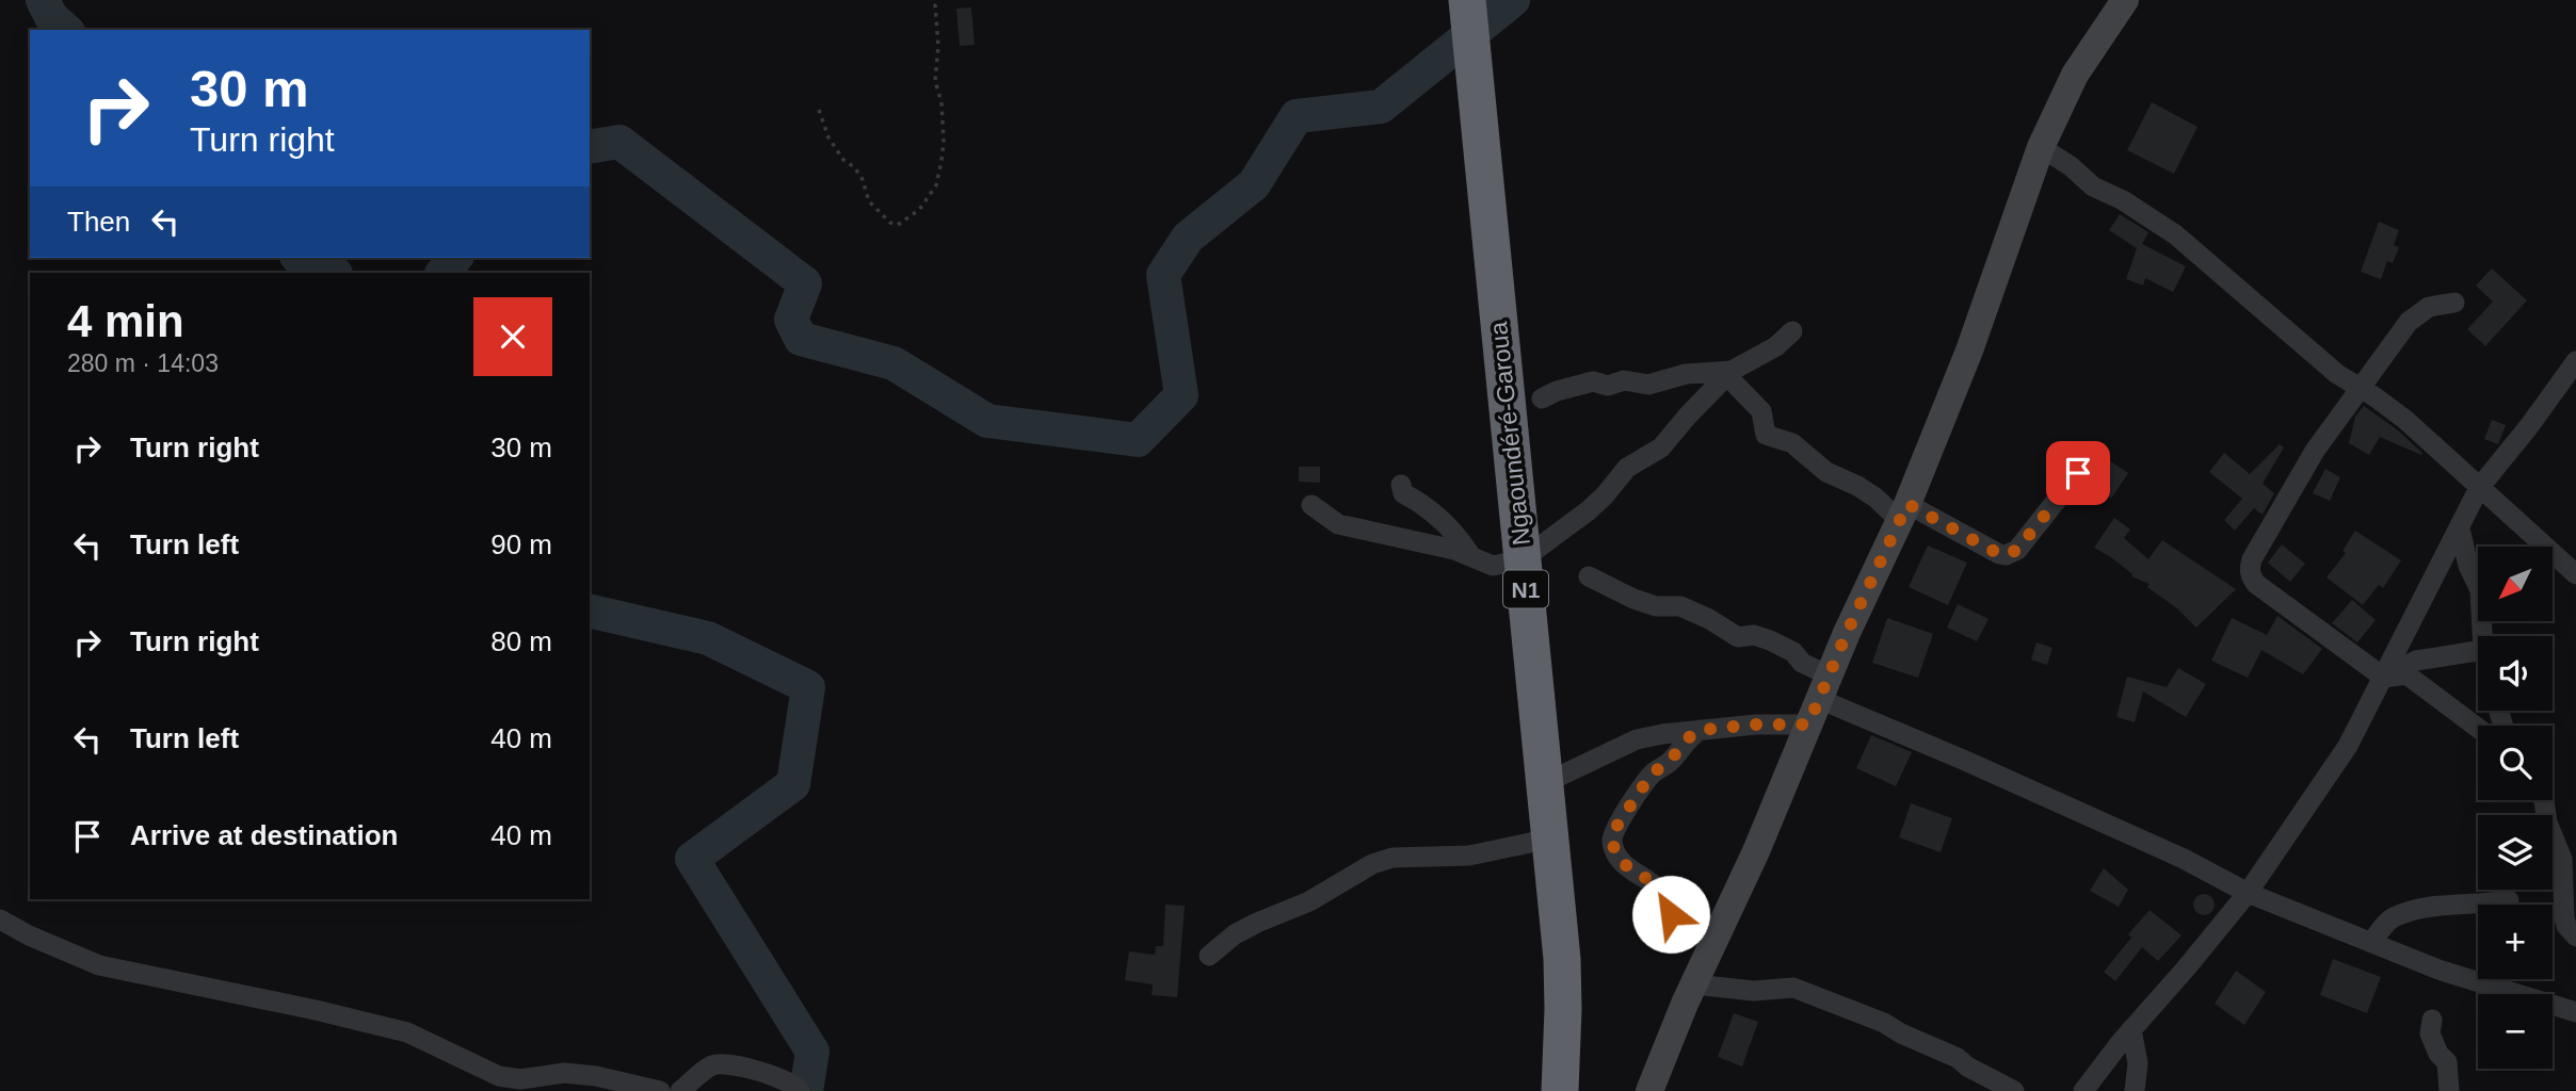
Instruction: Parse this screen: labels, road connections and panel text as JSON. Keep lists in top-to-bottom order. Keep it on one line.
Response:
{"streets":{"highway":["Ngaoundéré-Garoua","N1"]},"north":"bottom left","page":{"turn":["30 m","Turn right"],"then":"Then","heading":["4 min","280 m · 14:03"],"list":[{"name":"Turn right","value":"30 m"},{"name":"Turn left","value":"90 m"},{"name":"Turn right","value":"80 m"},{"name":"Turn left","value":"40 m"},{"name":"Arrive at destination","value":"40 m"}],"map_buttons":["+","−"]}}
